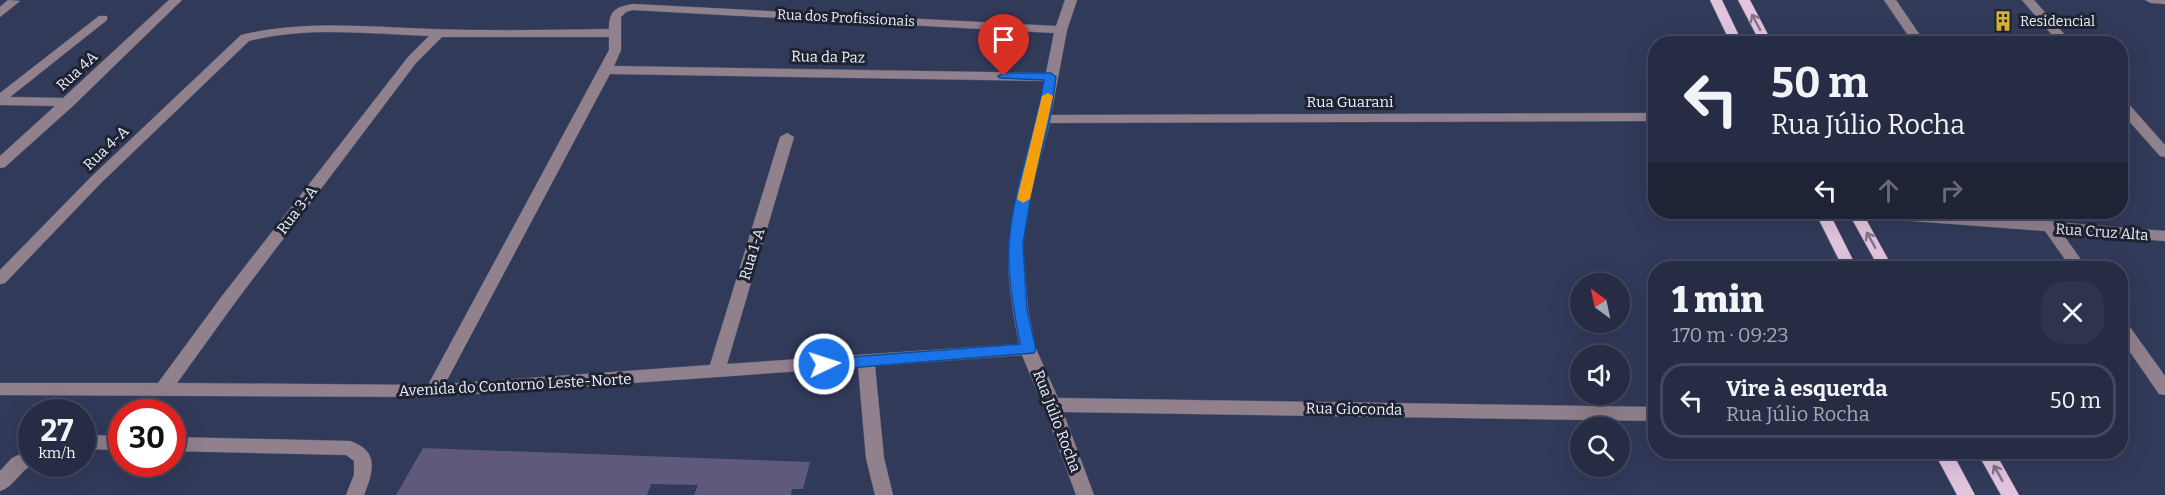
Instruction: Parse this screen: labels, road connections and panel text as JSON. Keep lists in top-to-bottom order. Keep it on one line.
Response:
{"streets":{"street":["Rua dos Profissionais","Rua da Paz","Rua 4A","Rua Guarani","Rua 4-A","Rua 3-A","Rua Cruz Alta","Rua 1-A","Avenida do Contorno Leste-Norte","Rua Gioconda","Rua Júlio Rocha"]},"crossings":[["Rua dos Profissionais","Rua da Paz"],["Rua dos Profissionais","Avenida do Contorno Leste-Norte"],["Rua dos Profissionais","Rua Júlio Rocha"],["Rua da Paz","Rua Júlio Rocha"],["Rua Guarani","Rua Júlio Rocha"],["Rua 4-A","Rua 3-A"],["Rua 3-A","Avenida do Contorno Leste-Norte"],["Rua 1-A","Avenida do Contorno Leste-Norte"],["Avenida do Contorno Leste-Norte","Rua Júlio Rocha"],["Rua Gioconda","Rua Júlio Rocha"]],"places":{"building":["Residencial"]},"north":"top left","page":{"turn":["50 m","Rua Júlio Rocha"],"heading":["1 min","170 m · 09:23"],"list":[{"name":"Vire à esquerda","note":"Rua Júlio Rocha","value":"50 m"}],"speed":"27 km/h","limit":"30"}}
